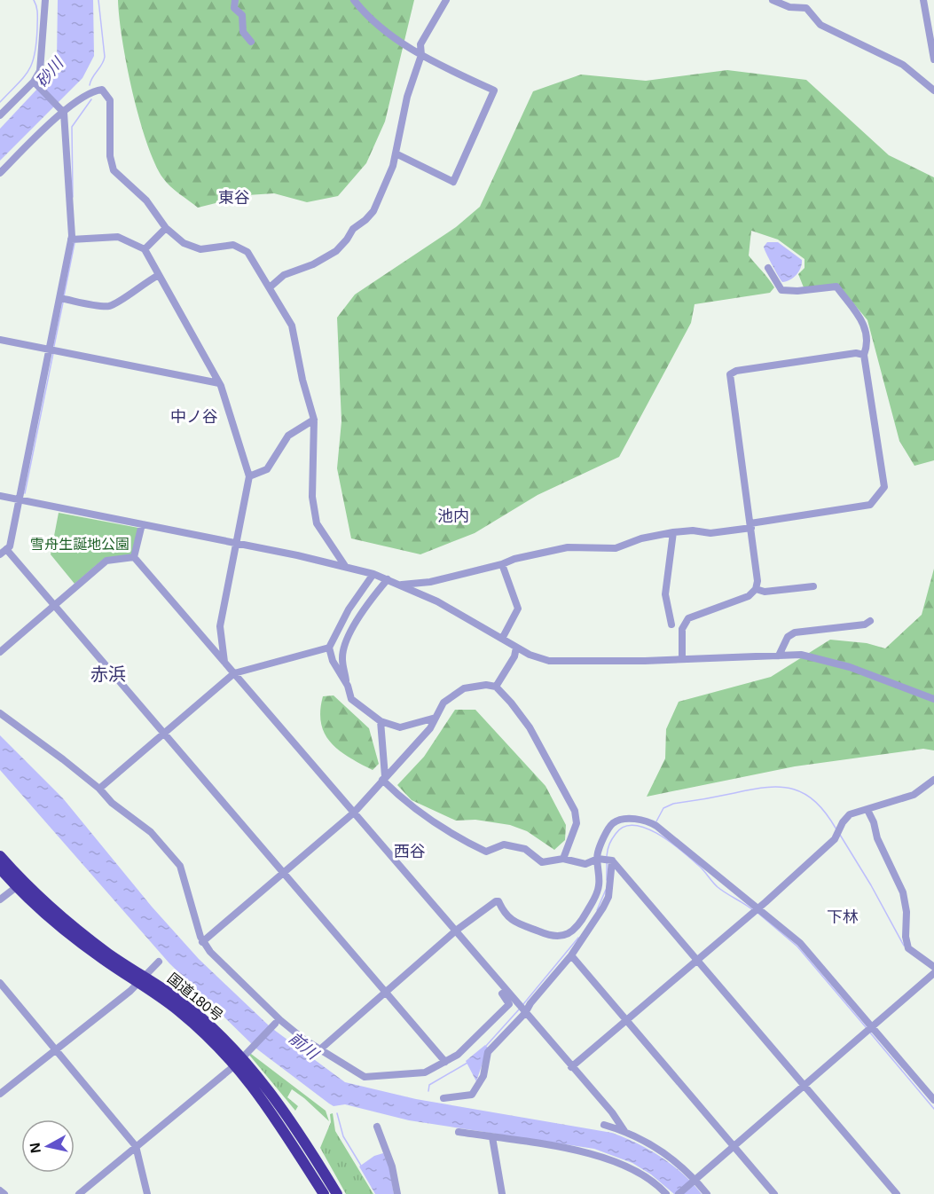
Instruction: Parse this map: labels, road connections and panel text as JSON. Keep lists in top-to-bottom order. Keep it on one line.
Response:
{"streets":{"highway":["国道180号"]},"districts":["東谷","中ノ谷","池内","赤浜","西谷","下林"],"water":["砂川","前川"],"parks":["雪舟生誕地公園"],"north":"left"}
